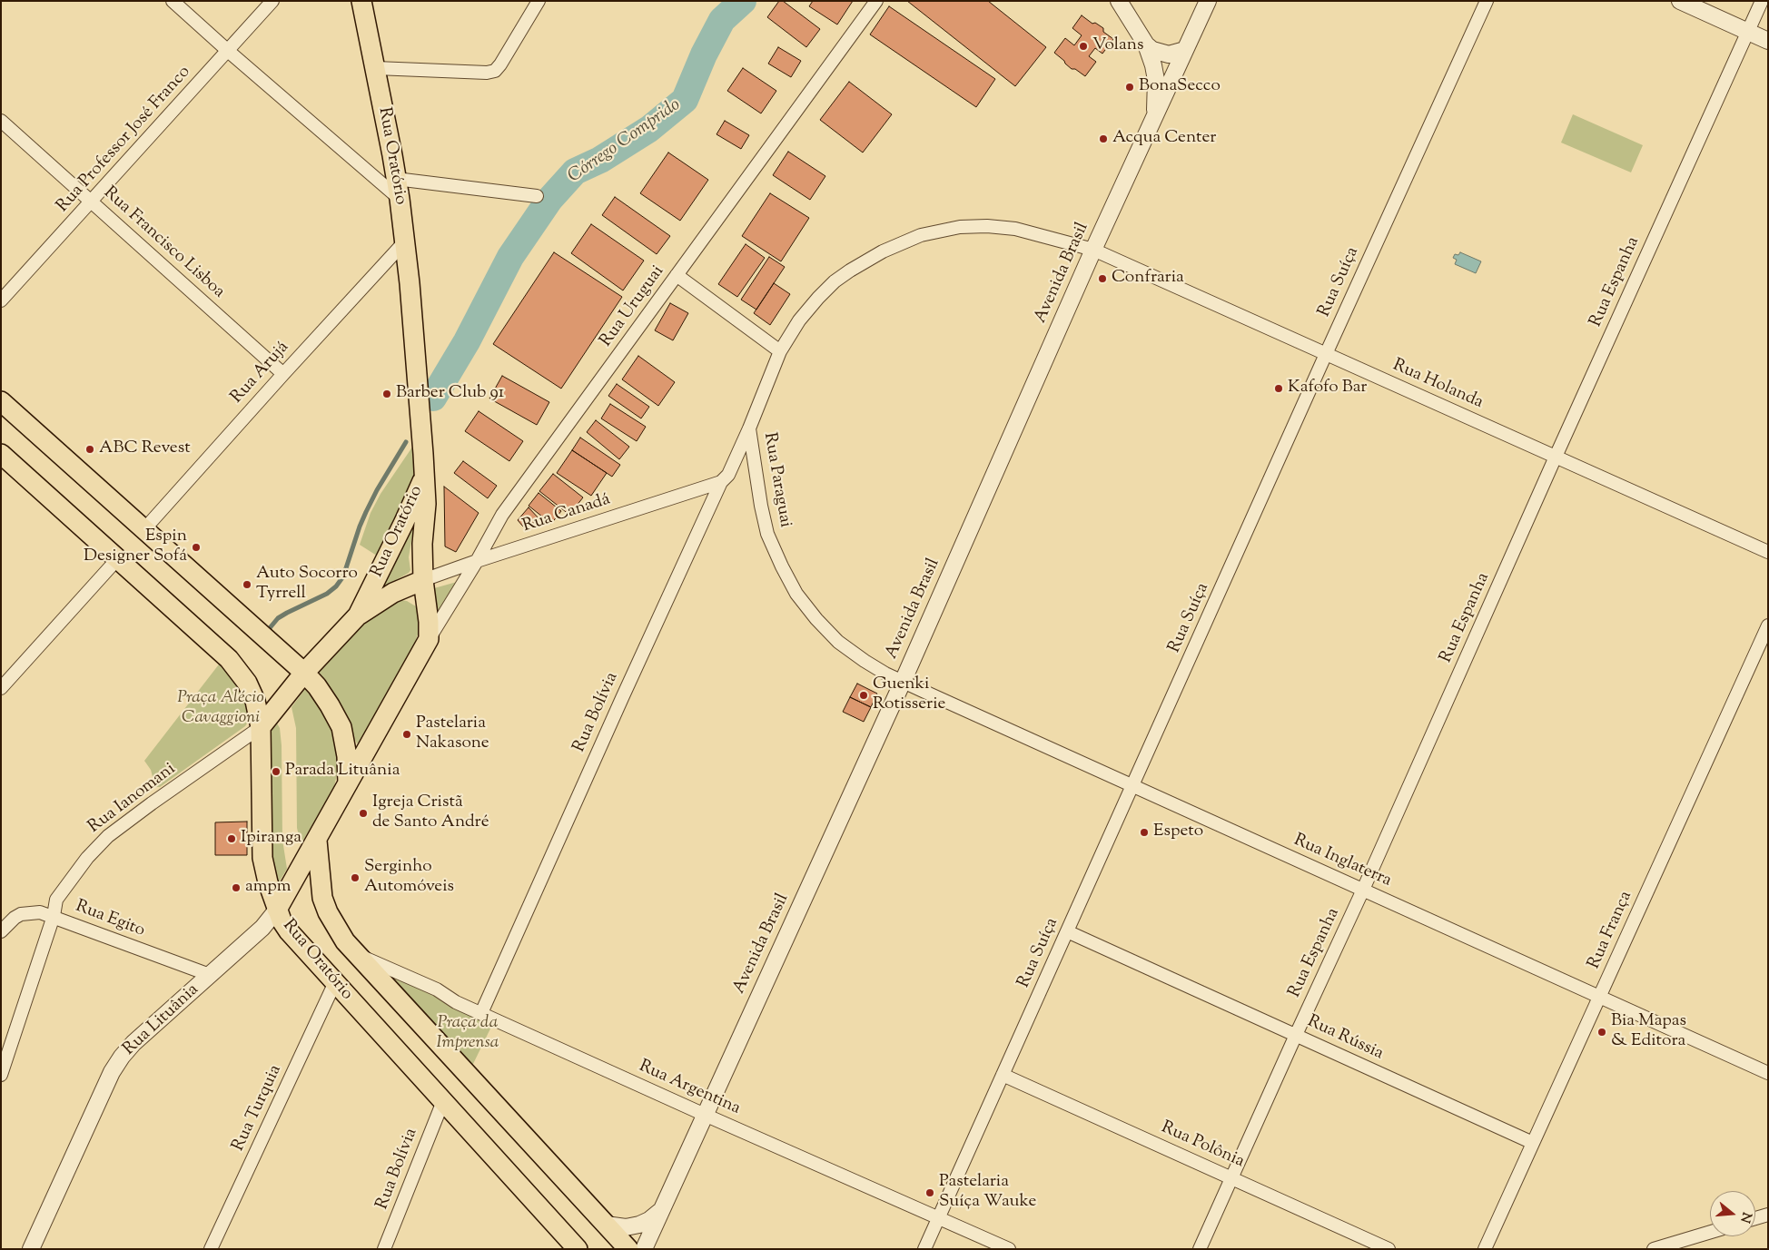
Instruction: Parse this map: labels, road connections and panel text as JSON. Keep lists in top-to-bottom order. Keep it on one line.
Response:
{"streets":{"main road":["Rua Oratório","Rua Lituânia"],"street":["Rua Professor José Franco","Rua Francisco Lisboa","Avenida Brasil","Rua Suíça","Rua Espanha","Rua Uruguai","Rua Arujá","Rua Holanda","Rua Paraguai","Rua Canadá","Rua Bolívia","Rua Ianomani","Rua Inglaterra","Rua Egito","Rua França","Rua Rússia","Rua Argentina","Rua Turquia","Rua Polônia"]},"crossings":[["Rua Professor José Franco","Rua Francisco Lisboa"],["Rua Oratório","Rua Uruguai"],["Rua Oratório","Rua Arujá"],["Rua Oratório","Rua Canadá"],["Rua Oratório","Rua Bolívia"],["Rua Oratório","Rua Ianomani"],["Rua Oratório","Rua Lituânia"],["Rua Oratório","Rua Argentina"],["Rua Oratório","Rua Turquia"],["Rua Francisco Lisboa","Rua Arujá"],["Avenida Brasil","Rua Holanda"],["Avenida Brasil","Rua Paraguai"],["Avenida Brasil","Rua Inglaterra"],["Avenida Brasil","Rua Argentina"],["Rua Suíça","Rua Holanda"],["Rua Suíça","Rua Inglaterra"],["Rua Suíça","Rua Rússia"],["Rua Suíça","Rua Argentina"],["Rua Suíça","Rua Polônia"],["Rua Espanha","Rua Holanda"],["Rua Espanha","Rua Inglaterra"],["Rua Espanha","Rua Rússia"],["Rua Espanha","Rua Polônia"],["Rua Uruguai","Rua Canadá"],["Rua Holanda","Rua Paraguai"],["Rua Paraguai","Rua Bolívia"],["Rua Paraguai","Rua Inglaterra"],["Rua Canadá","Rua Bolívia"],["Rua Bolívia","Rua Argentina"],["Rua Ianomani","Rua Egito"],["Rua Inglaterra","Rua França"],["Rua Egito","Rua Lituânia"],["Rua França","Rua Rússia"]],"water":["Córrego Comprido"],"parks":["Praça Alécio Cavaggioni","Praça da Imprensa"],"places":["Volans","BonaSecco","Acqua Center","Confraria","Kafofo Bar","Barber Club 91","ABC Revest","Espin Designer Sofá","Auto Socorro Tyrrell","Guenki Rotisserie","Pastelaria Nakasone","Parada Lituânia","Igreja Cristã de Santo André","Espeto","Ipiranga","Serginho Automóveis","ampm","Bia Mapas & Editora","Pastelaria Suíça Wauke"],"north":"right"}
